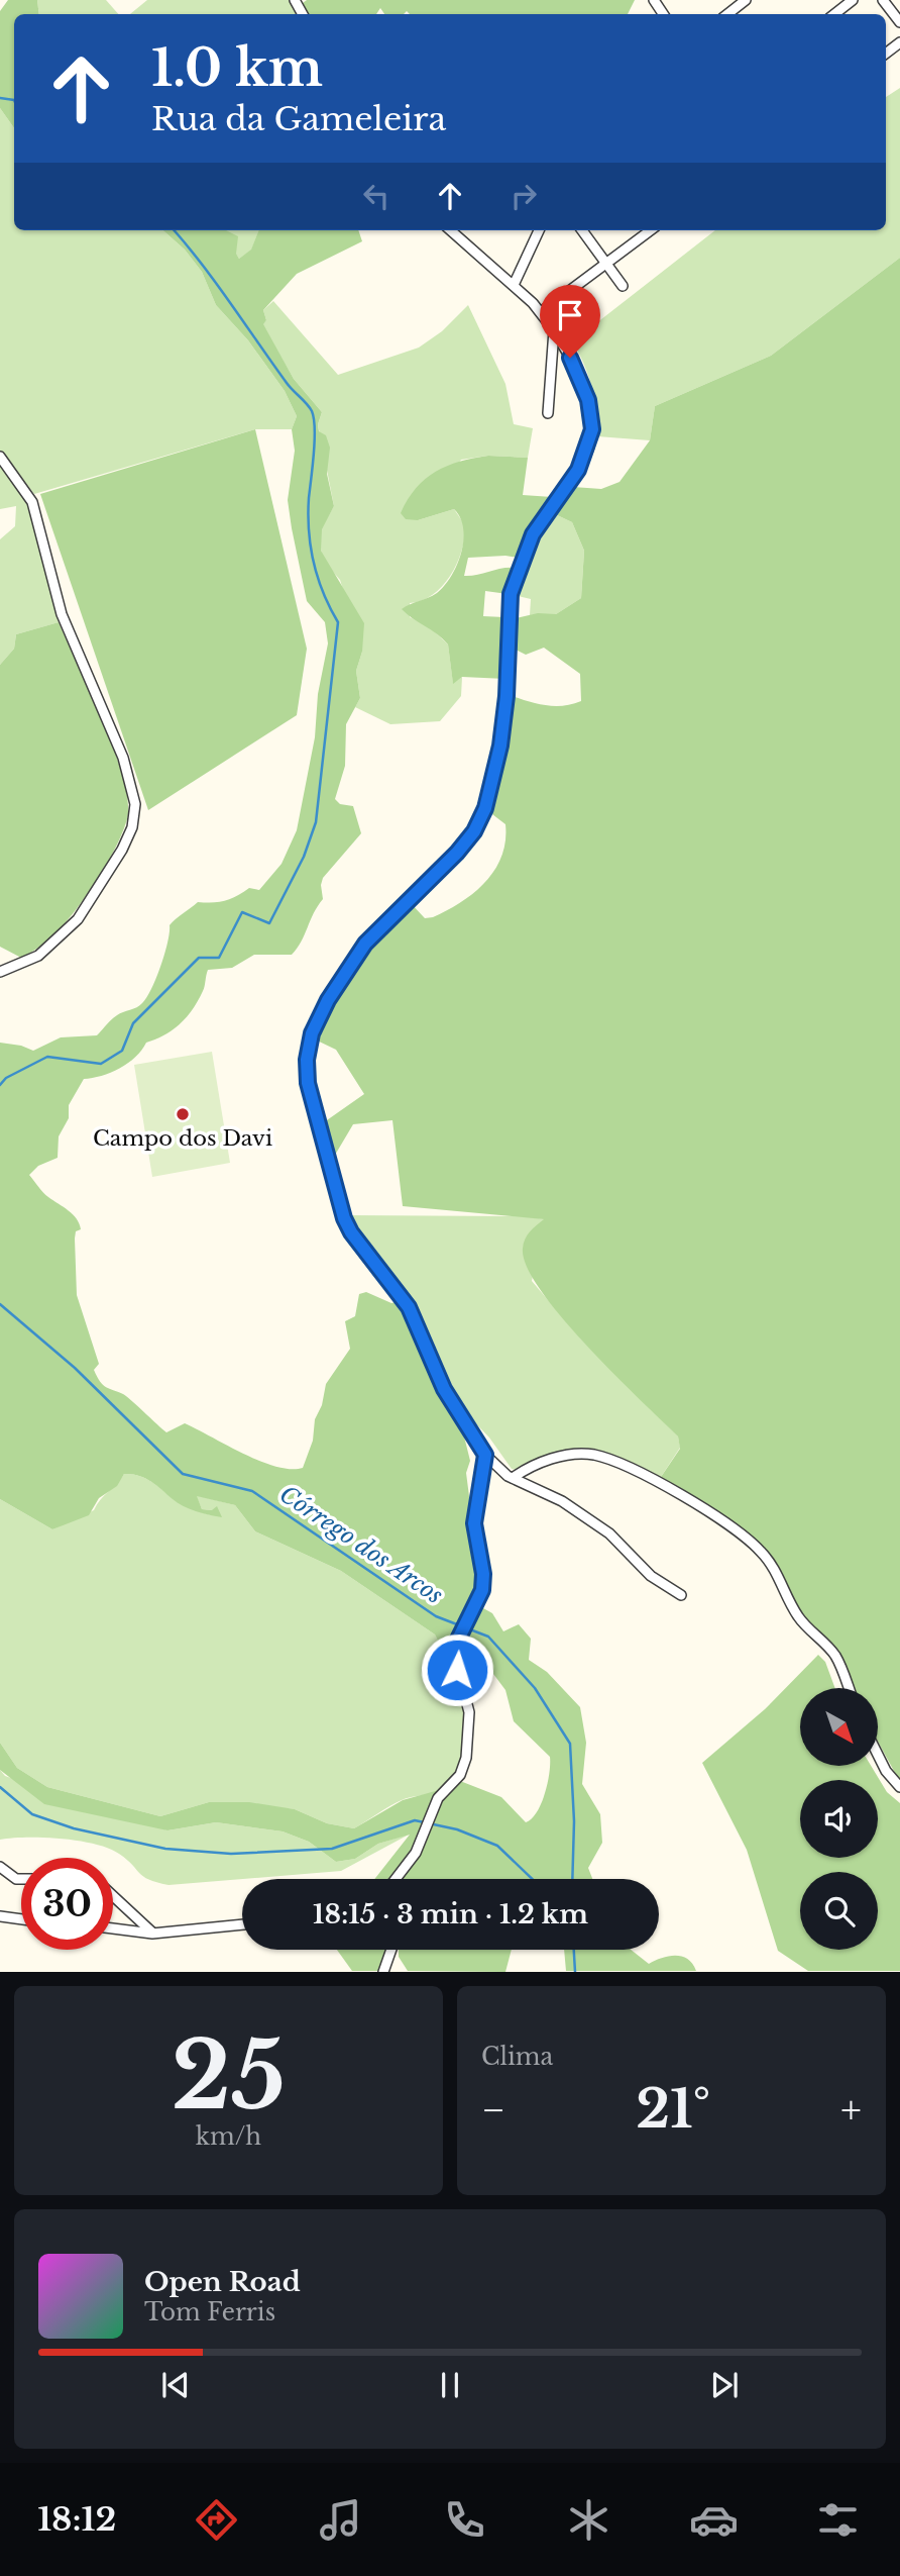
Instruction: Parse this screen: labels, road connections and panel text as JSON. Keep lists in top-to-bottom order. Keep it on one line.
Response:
{"water":["Córrego dos Arcos"],"places":["Campo dos Davi"],"north":"bottom right","page":{"turn":["1.0 km","Rua da Gameleira"],"limit":"30","trip":"18:15 · 3 min · 1.2 km","tile":[["25","km/h"],"Clima"],"heat":["−","21°","+"],"song":["Open Road","Tom Ferris"],"tabs":"18:12"}}
